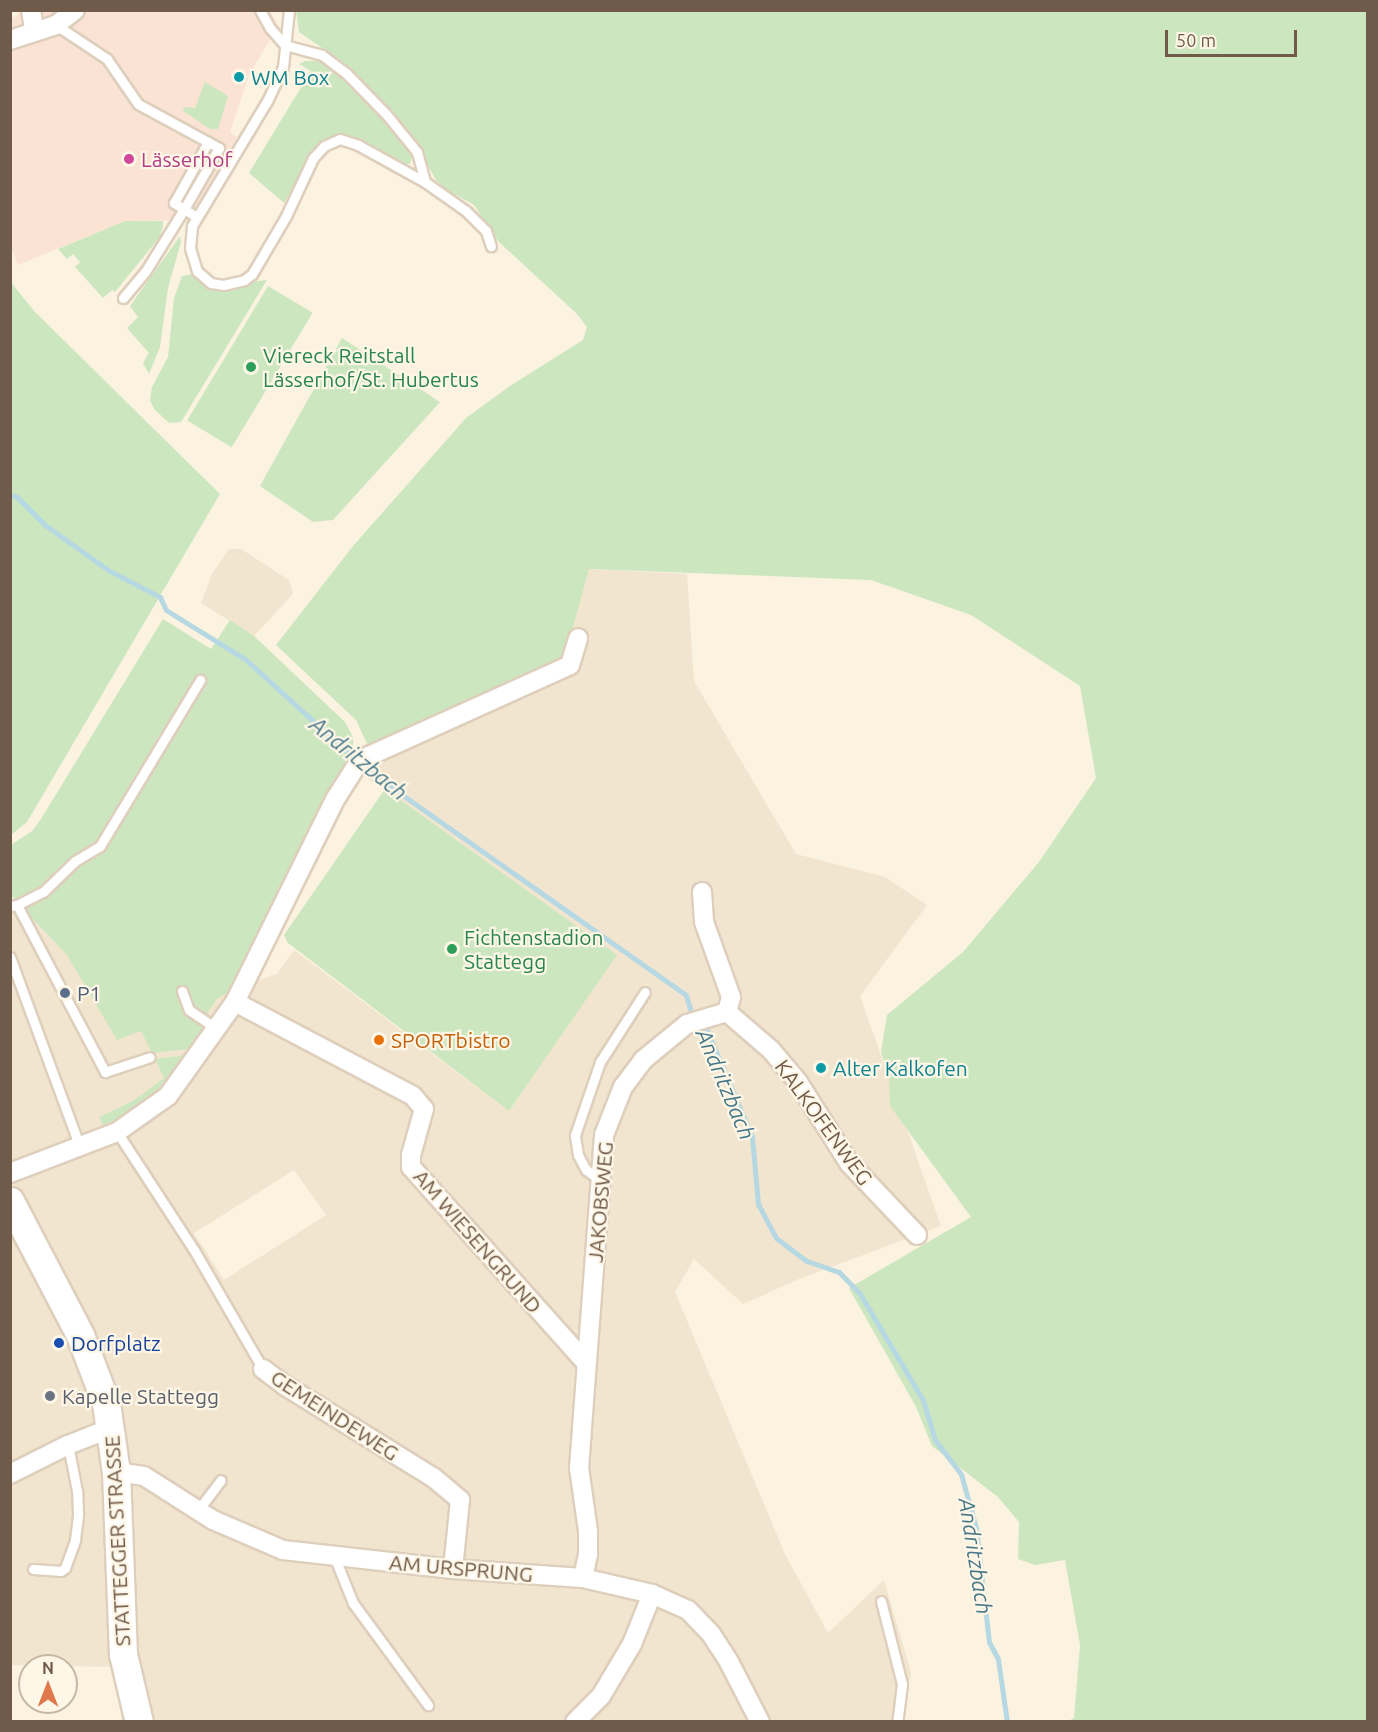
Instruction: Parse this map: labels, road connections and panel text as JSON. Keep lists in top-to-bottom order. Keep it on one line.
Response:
{"streets":{"main road":["STATTEGGER STRASSE"],"street":["KALKOFENWEG","JAKOBSWEG","AM WIESENGRUND","GEMEINDEWEG","AM URSPRUNG"]},"crossings":[["KALKOFENWEG","JAKOBSWEG"],["JAKOBSWEG","AM WIESENGRUND"],["JAKOBSWEG","AM URSPRUNG"],["GEMEINDEWEG","AM URSPRUNG"],["STATTEGGER STRASSE","AM URSPRUNG"]],"water":["Andritzbach"],"places":["WM Box","Lässerhof","Viereck Reitstall Lässerhof/St. Hubertus","Fichtenstadion Stattegg","P1","SPORTbistro","Alter Kalkofen","Dorfplatz","Kapelle Stattegg"],"scale_bar":"50 m","north":"top"}
